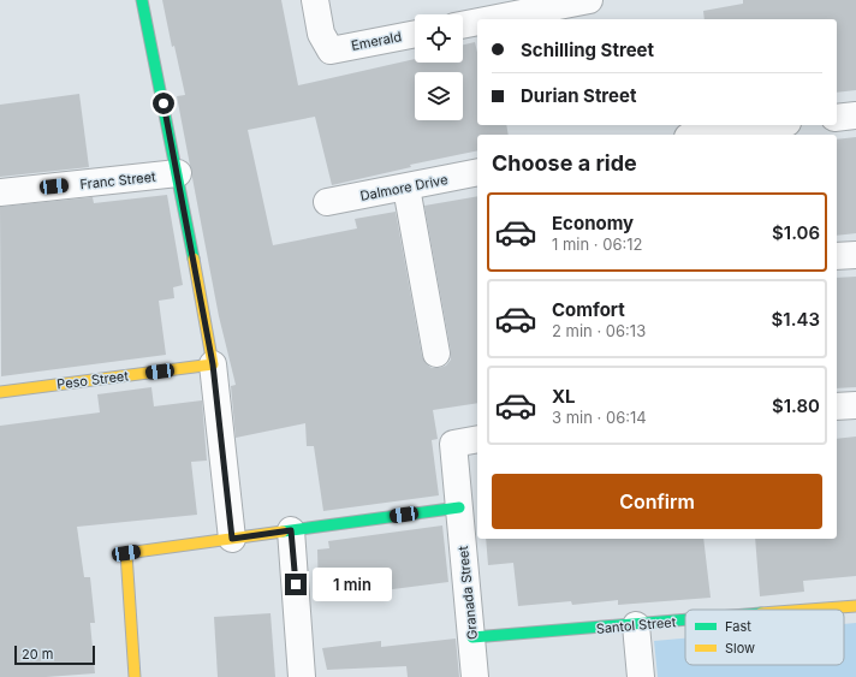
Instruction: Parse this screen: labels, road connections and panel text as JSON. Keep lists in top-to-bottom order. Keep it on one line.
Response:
{"streets":{"street":["Emerald","Franc Street","Dalmore Drive","Peso Street","Granada Street","Santol Street"]},"crossings":[["Granada Street","Santol Street"]],"legend":["Fast","Slow"],"scale_bar":"20 m","page":{"banner":["Schilling Street","Durian Street"],"heading":"Choose a ride","list":[{"name":"Economy","note":"1 min · 06:12","value":"$1.06"},{"name":"Comfort","note":"2 min · 06:13","value":"$1.43"},{"name":"XL","note":"3 min · 06:14","value":"$1.80"}],"buttons":"Confirm","bubble":"1 min","scale":"20 m"}}
